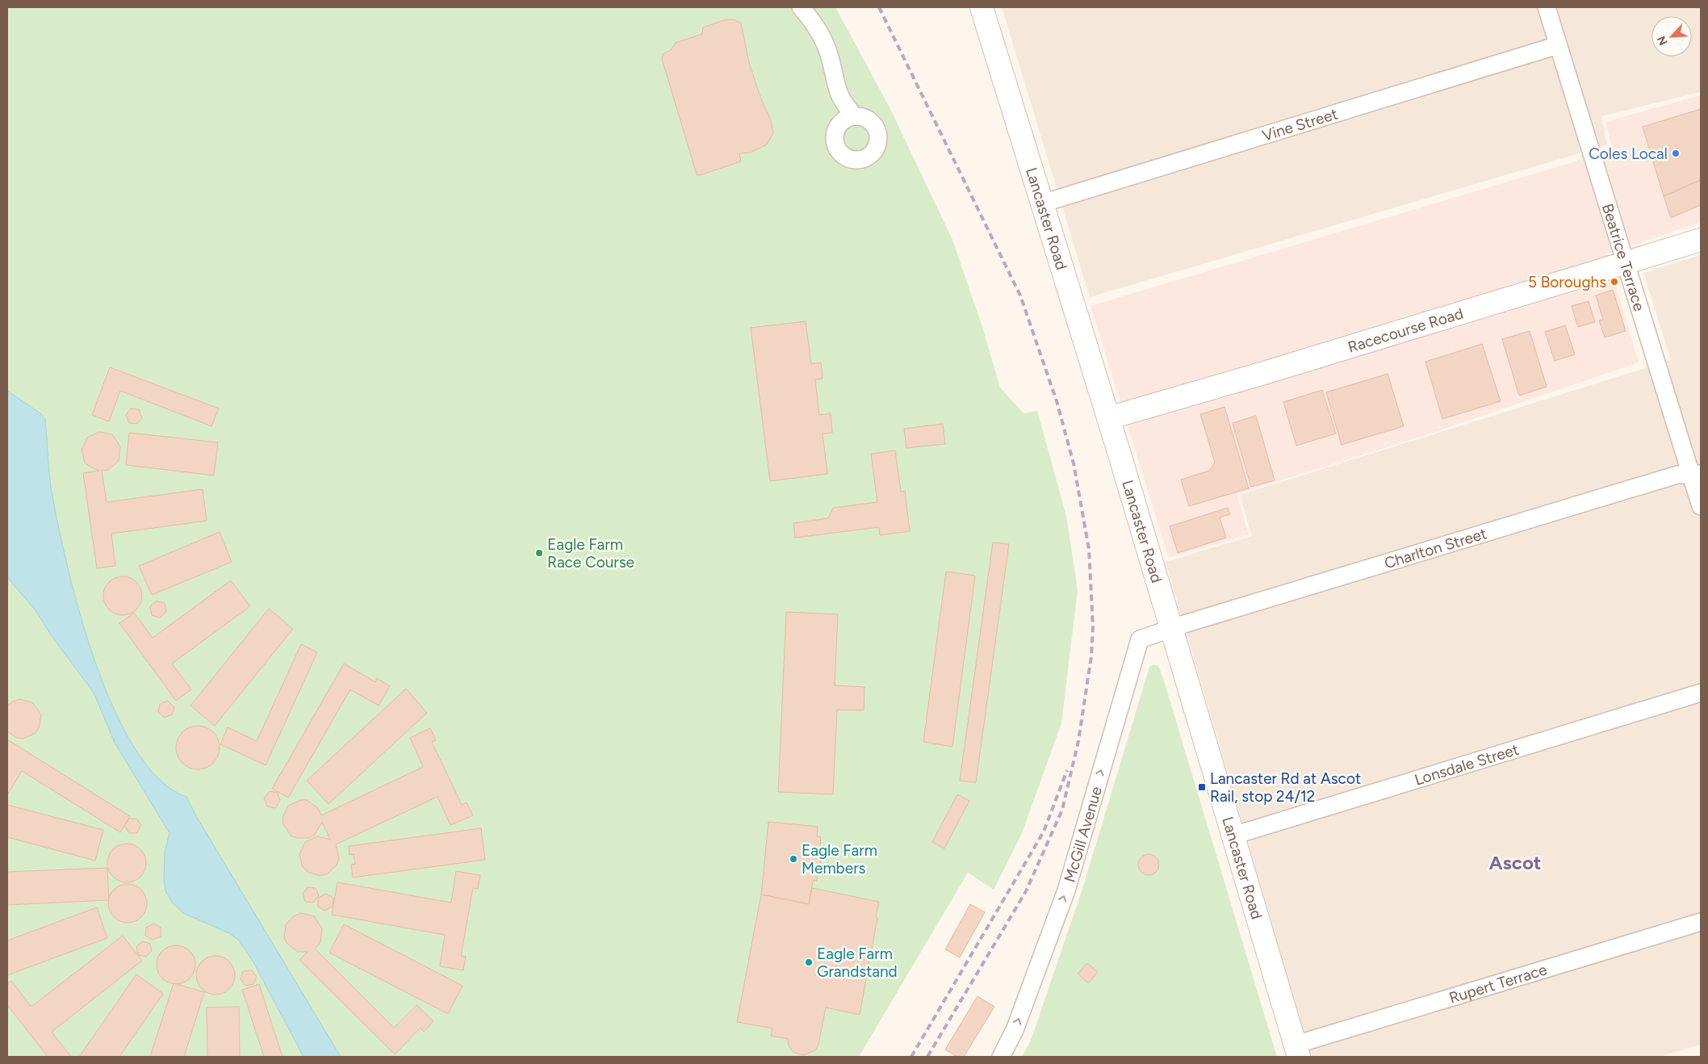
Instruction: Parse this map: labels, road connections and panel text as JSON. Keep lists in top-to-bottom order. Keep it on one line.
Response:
{"streets":{"main road":["Lancaster Road","Racecourse Road"],"street":["Vine Street","Beatrice Terrace","Charlton Street","Lonsdale Street","McGill Avenue","Rupert Terrace"]},"crossings":[["Vine Street","Lancaster Road"],["Vine Street","Beatrice Terrace"],["Lancaster Road","Racecourse Road"],["Lancaster Road","Charlton Street"],["Lancaster Road","Lonsdale Street"],["Lancaster Road","McGill Avenue"],["Lancaster Road","Rupert Terrace"],["Beatrice Terrace","Racecourse Road"],["Beatrice Terrace","Charlton Street"],["Charlton Street","McGill Avenue"]],"one_way":["McGill Avenue"],"districts":["Ascot"],"places":{"other":["Coles Local","5 Boroughs","Eagle Farm Race Course","Eagle Farm Members","Eagle Farm Grandstand"],"transit":["Lancaster Rd at Ascot Rail, stop 24/12"]},"north":"bottom left"}
